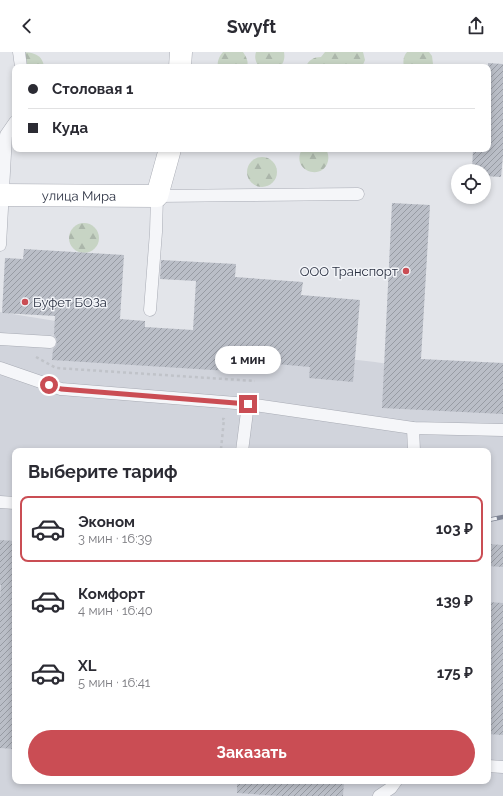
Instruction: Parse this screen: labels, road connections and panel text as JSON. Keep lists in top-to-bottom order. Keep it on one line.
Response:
{"streets":{"main road":["улица Мира"]},"places":["ООО Транспорт","Буфет БОЗа"],"page":{"header":"Swyft","banner":["Столовая 1","Куда"],"bubble":"1 мин","heading":"Выберите тариф","list":[{"name":"Эконом","note":"3 мин · 16:39","value":"103 ₽"},{"name":"Комфорт","note":"4 мин · 16:40","value":"139 ₽"},{"name":"XL","note":"5 мин · 16:41","value":"175 ₽"}],"buttons":"Заказать"}}
